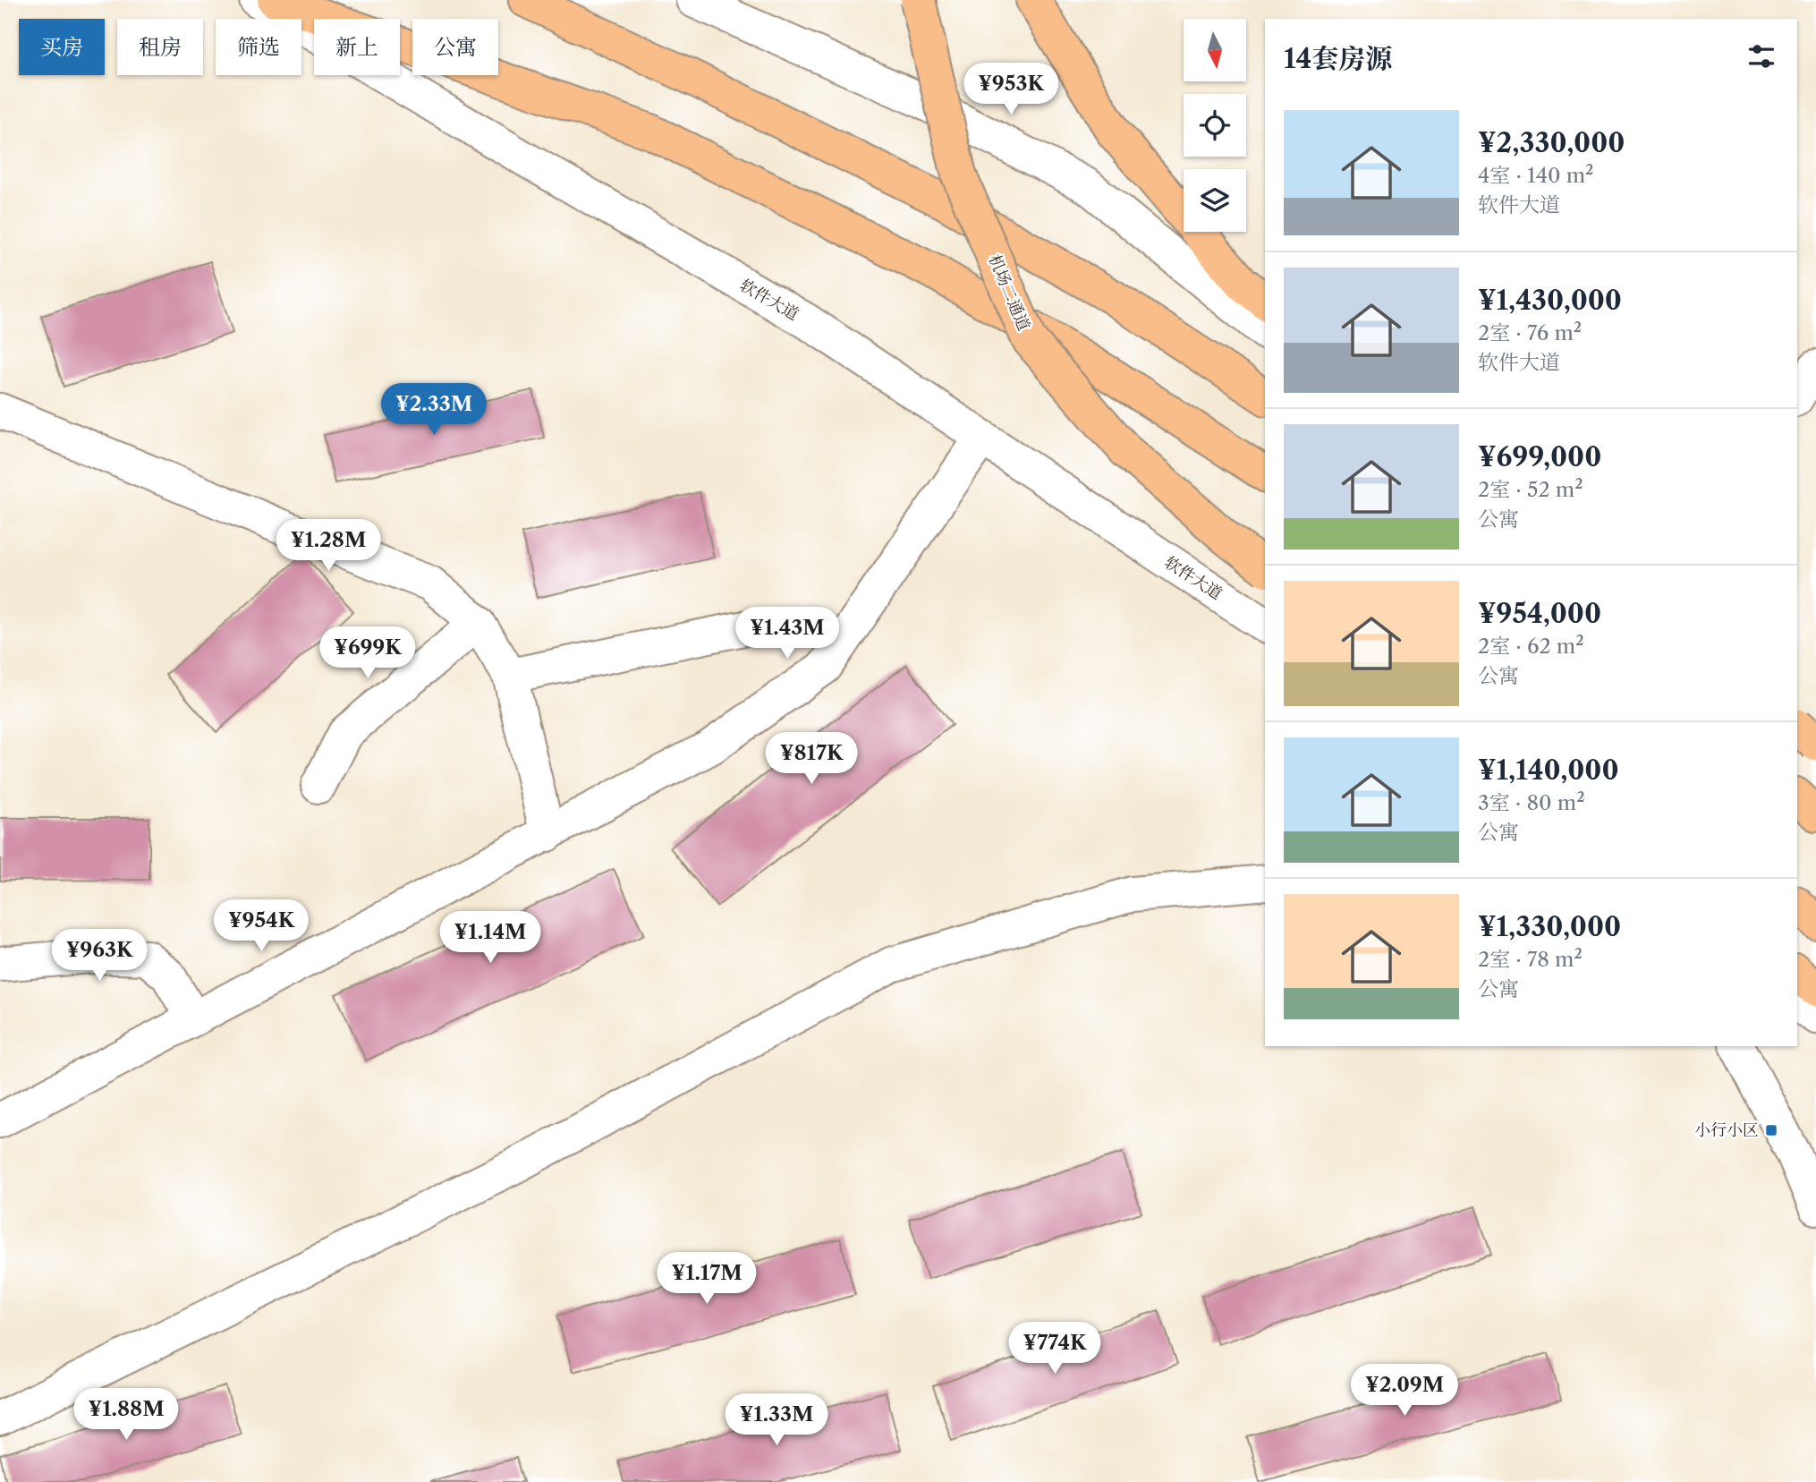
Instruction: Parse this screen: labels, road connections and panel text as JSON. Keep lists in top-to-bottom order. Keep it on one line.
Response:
{"streets":{"main road":["机场二通道"],"street":["软件大道"]},"places":{"transit":["小行小区"]},"north":"bottom","page":{"chip":["买房","租房","筛选","新上","公寓"],"heading":"14套房源","price":["¥953K","¥2.33M","¥1.28M","¥1.43M","¥699K","¥817K","¥954K","¥1.14M","¥963K","¥1.17M","¥774K","¥2.09M","¥1.88M","¥1.33M"],"list":[{"name":"¥2,330,000","note":"4室 · 140 m² · 软件大道"},{"name":"¥1,430,000","note":"2室 · 76 m² · 软件大道"},{"name":"¥699,000","note":"2室 · 52 m² · 公寓"},{"name":"¥954,000","note":"2室 · 62 m² · 公寓"},{"name":"¥1,140,000","note":"3室 · 80 m² · 公寓"},{"name":"¥1,330,000","note":"2室 · 78 m² · 公寓"}]}}
